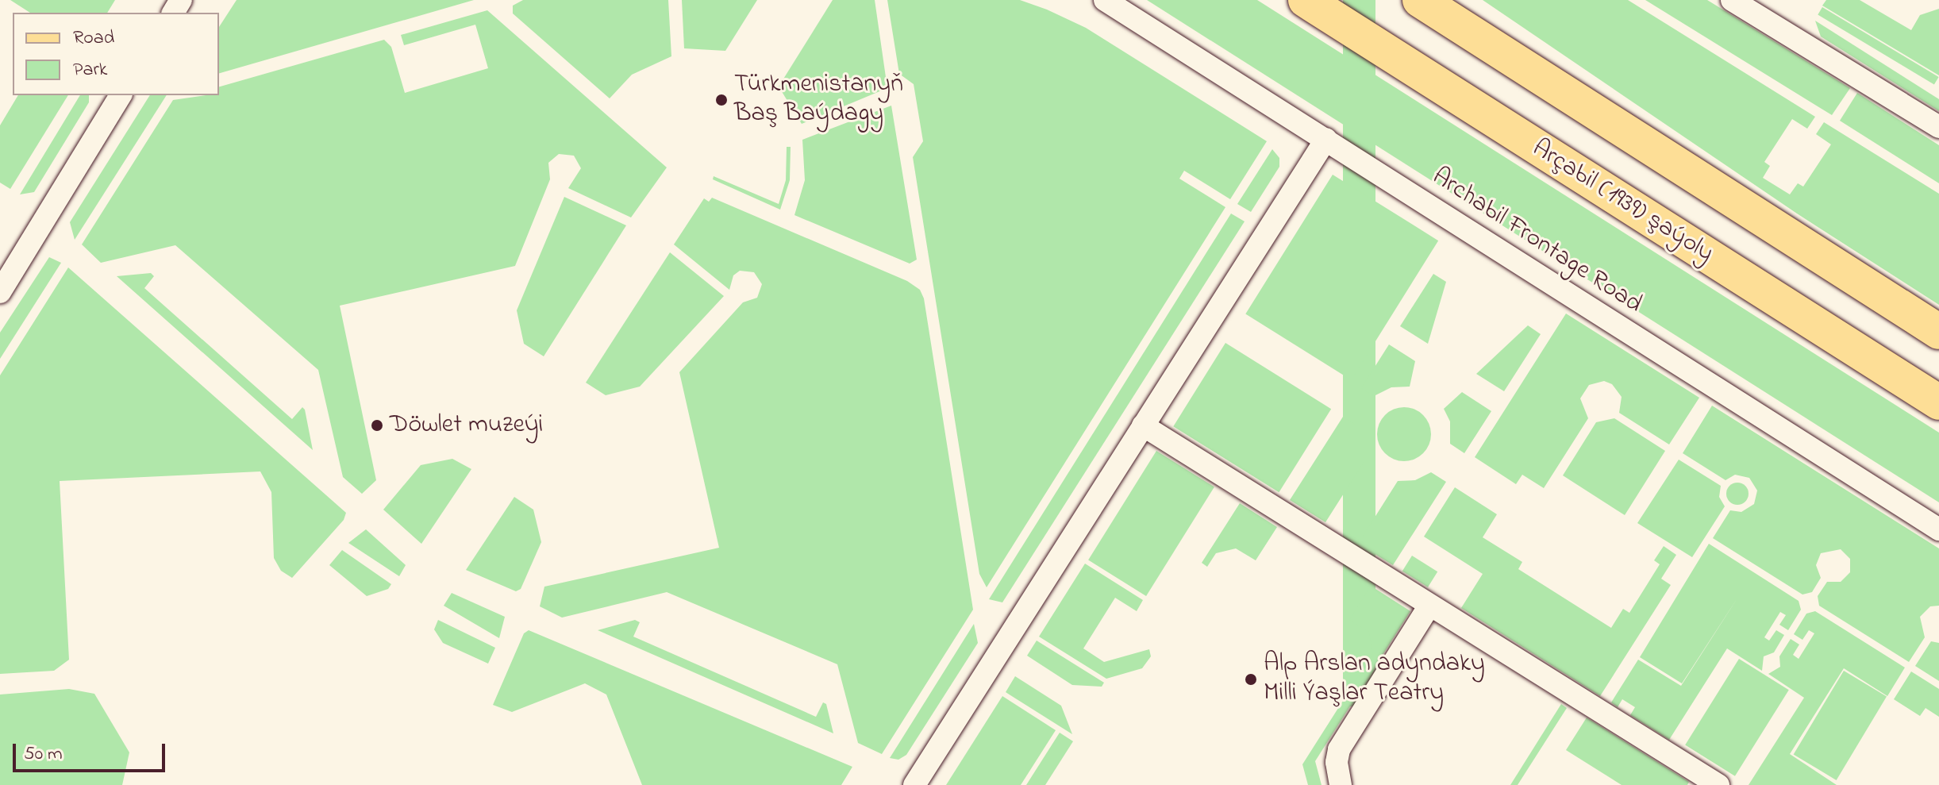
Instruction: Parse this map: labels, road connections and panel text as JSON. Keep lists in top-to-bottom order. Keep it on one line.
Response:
{"streets":{"main road":["Arçabil (1939) şaýoly"],"street":["Archabil Frontage Road"]},"places":["Türkmenistanyň Baş Baýdagy","Döwlet muzeýi","Alp Arslan adyndaky Milli Ýaşlar Teatry"],"legend":["Road","Park"],"scale_bar":"50 m"}
